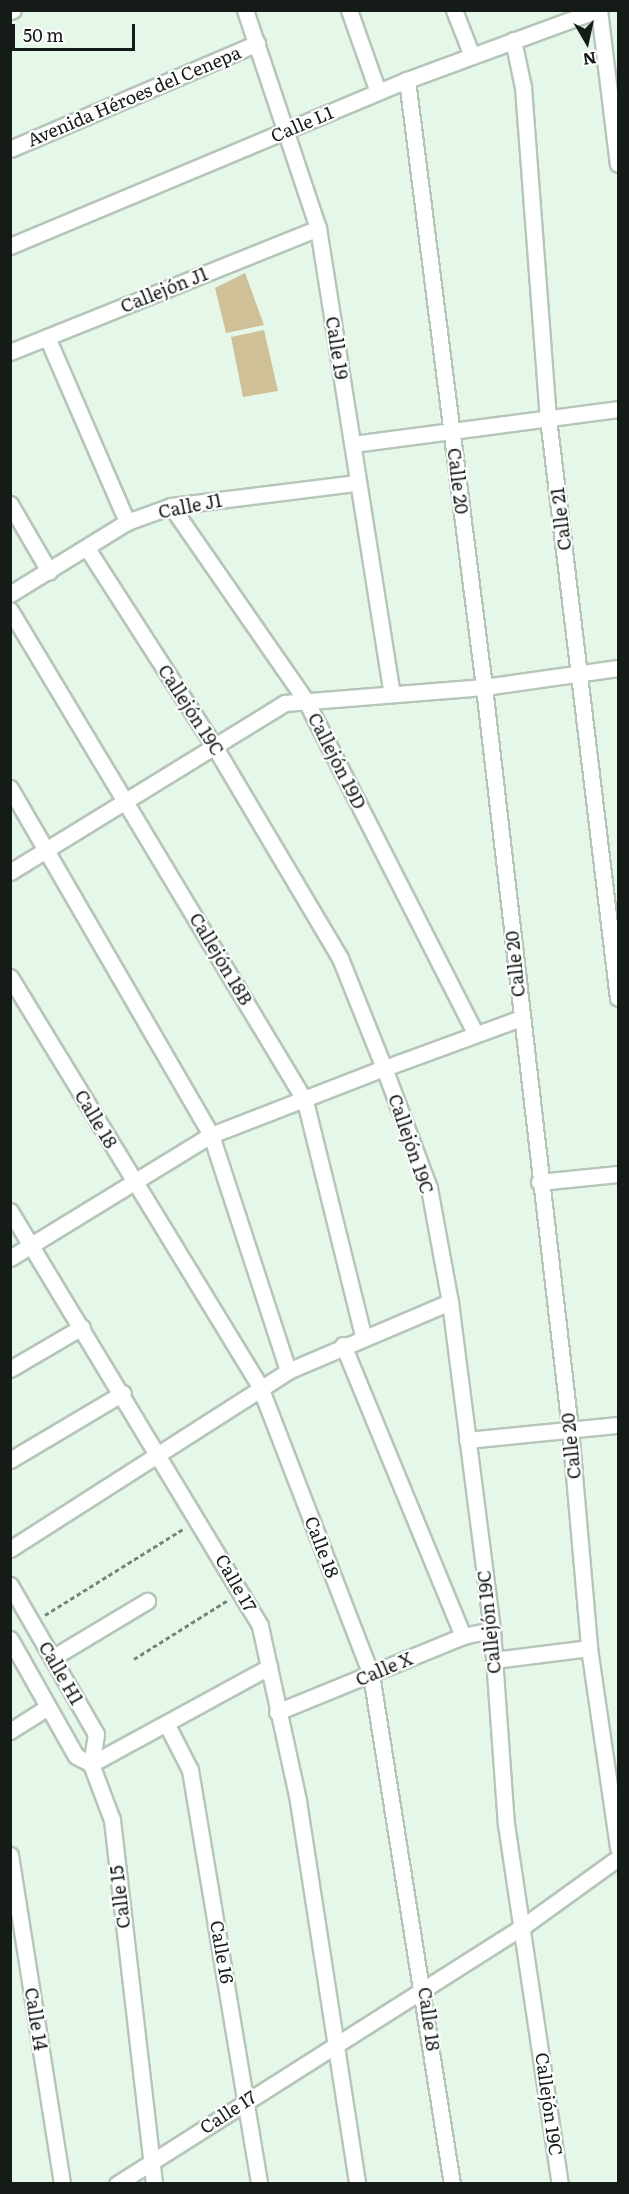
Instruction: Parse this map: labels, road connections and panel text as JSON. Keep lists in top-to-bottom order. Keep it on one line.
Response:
{"streets":{"street":["Avenida Héroes del Cenepa","Calle L1","Callejón J1","Calle 19","Calle 20","Calle J1","Calle 21","Callejón 19C","Callejón 19D","Callejón 18B","Calle 18","Calle 17","Calle X","Calle H1","Calle 15","Calle 16","Calle 14"]},"crossings":[["Avenida Héroes del Cenepa","Calle 19"],["Calle L1","Calle 19"],["Calle L1","Calle 20"],["Calle L1","Calle 21"],["Callejón J1","Calle 19"],["Calle 19","Calle J1"],["Calle J1","Callejón 19C"],["Calle J1","Callejón 19D"],["Callejón 19C","Calle 17"],["Callejón 19C","Calle X"],["Calle 18","Calle 17"],["Calle 18","Calle X"],["Calle 17","Calle X"],["Calle 17","Calle 15"],["Calle 17","Calle 16"],["Calle H1","Calle 15"]],"scale_bar":"50 m","north":"bottom"}
